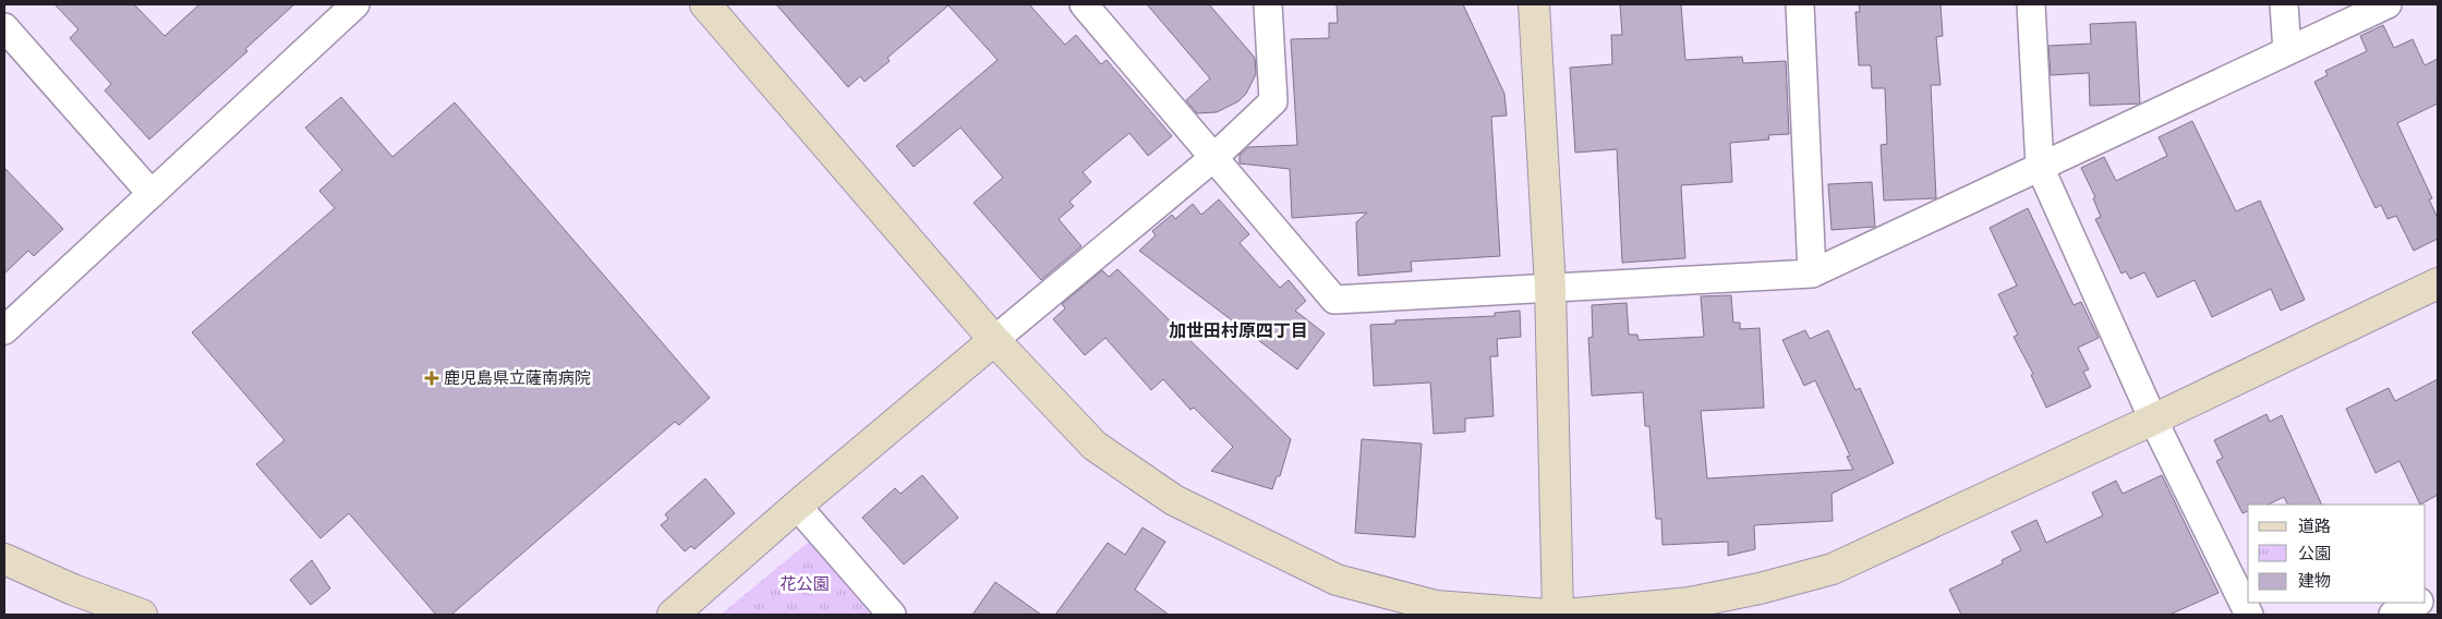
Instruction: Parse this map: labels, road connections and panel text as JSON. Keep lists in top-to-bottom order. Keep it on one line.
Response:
{"districts":["加世田村原四丁目"],"parks":["花公園"],"places":{"health":["鹿児島県立薩南病院"]},"legend":["道路","公園","建物"]}
